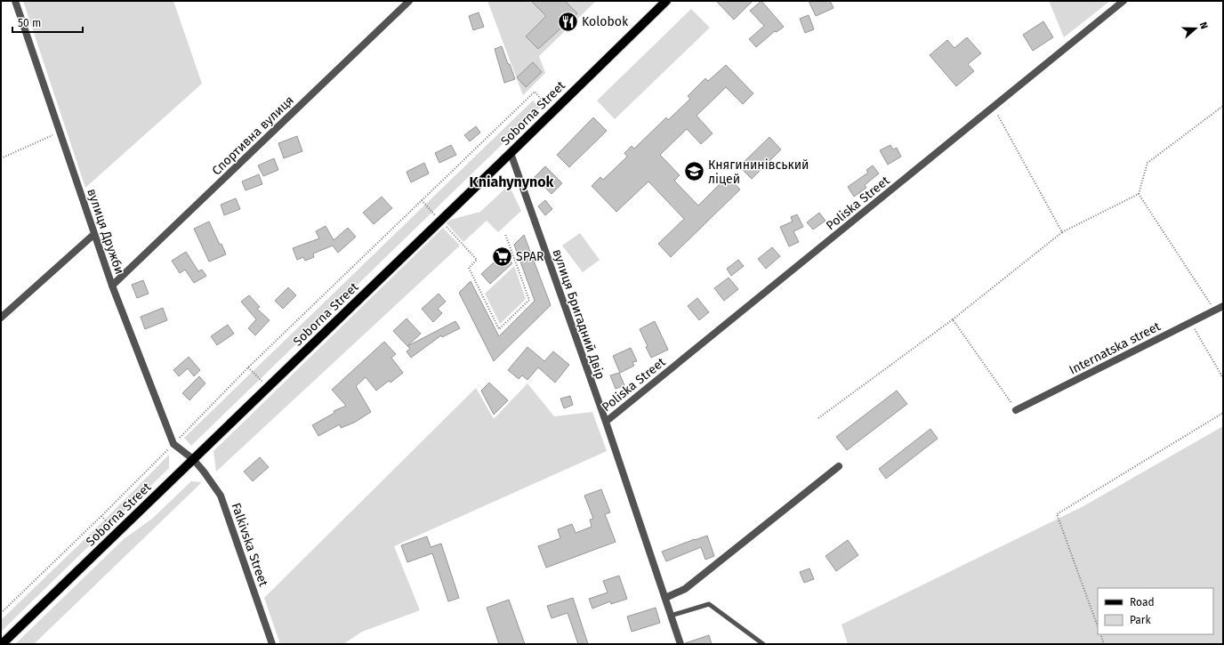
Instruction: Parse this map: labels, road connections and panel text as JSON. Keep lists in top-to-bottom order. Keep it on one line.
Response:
{"streets":{"main road":["Soborna Street"],"street":["Спортивна вулиця","Poliska Street","вулиця Дружби","вулиця Бригадний Двір","Internatska street","Falkivska Street"]},"crossings":[["Soborna Street","вулиця Бригадний Двір"],["Soborna Street","Falkivska Street"],["Спортивна вулиця","вулиця Дружби"],["Poliska Street","вулиця Бригадний Двір"]],"districts":["Kniahynynok"],"places":{"restaurant":["Kolobok"],"school or university":["Княгининівський ліцей"],"supermarket":["SPAR"]},"legend":["Road","Park"],"scale_bar":"50 m","north":"right"}
